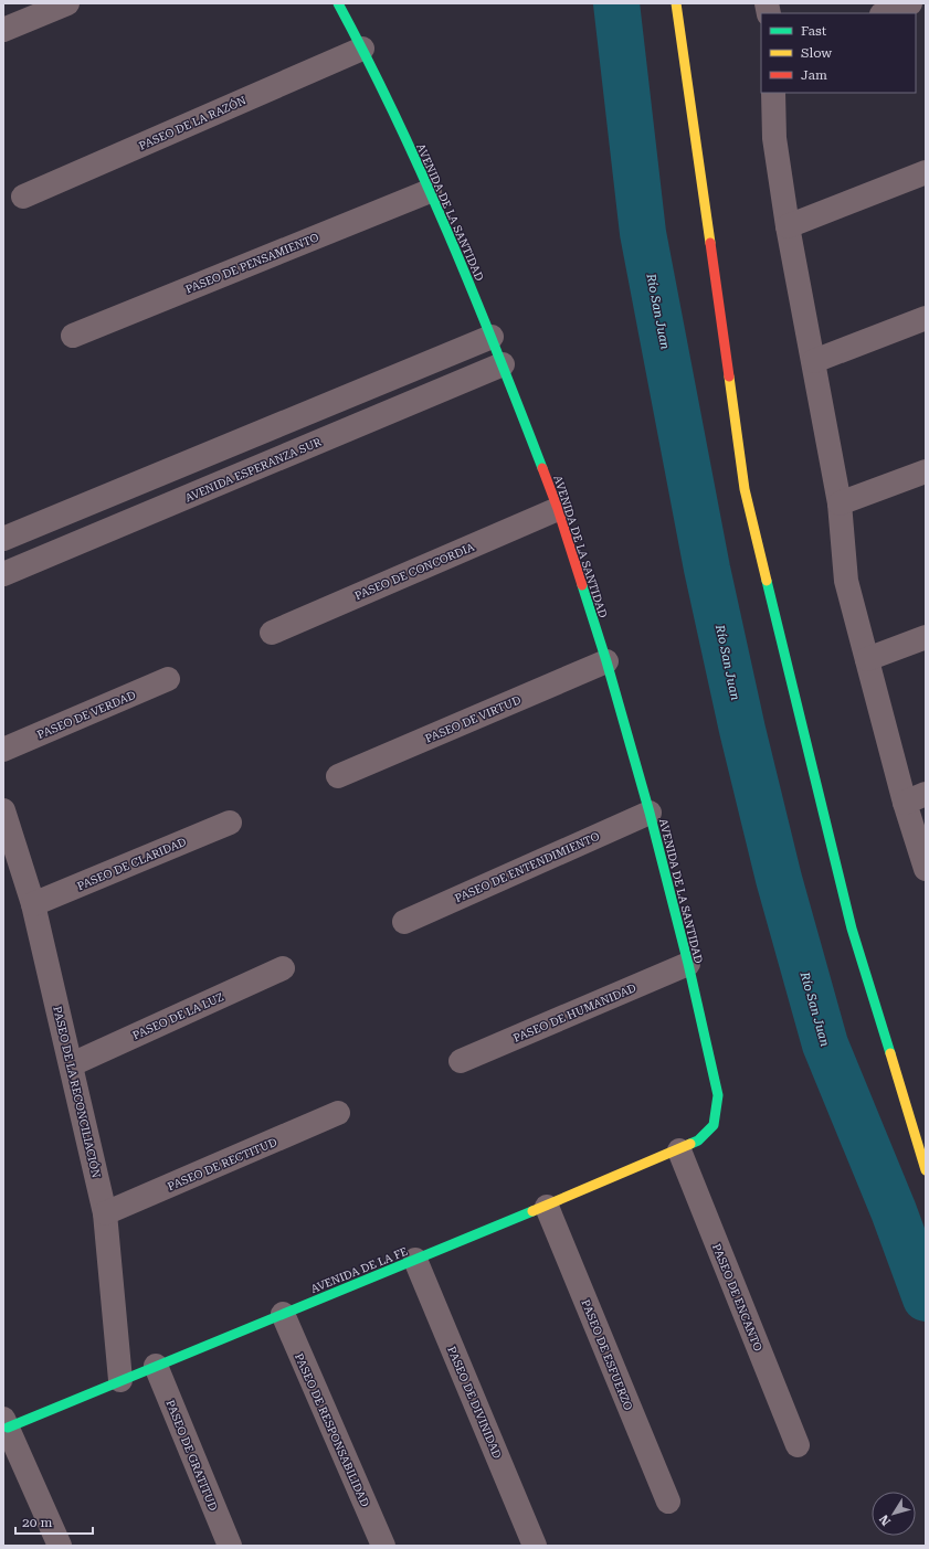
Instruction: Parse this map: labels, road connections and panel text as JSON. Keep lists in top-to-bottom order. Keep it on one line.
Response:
{"streets":{"street":["PASEO DE LA RAZÓN","AVENIDA DE LA SANTIDAD","PASEO DE PENSAMIENTO","AVENIDA ESPERANZA SUR","PASEO DE CONCORDIA","PASEO DE VERDAD","PASEO DE VIRTUD","PASEO DE CLARIDAD","PASEO DE ENTENDIMIENTO","PASEO DE HUMANIDAD","PASEO DE LA LUZ","PASEO DE LA RECONCILIACIÓN","PASEO DE RECTITUD","AVENIDA DE LA FE","PASEO DE ENCANTO","PASEO DE ESFUERZO","PASEO DE DIVINIDAD","PASEO DE RESPONSABILIDAD","PASEO DE GRATITUD"]},"crossings":[["PASEO DE LA RAZÓN","AVENIDA DE LA SANTIDAD"],["AVENIDA DE LA SANTIDAD","PASEO DE PENSAMIENTO"],["AVENIDA DE LA SANTIDAD","AVENIDA ESPERANZA SUR"],["AVENIDA DE LA SANTIDAD","PASEO DE CONCORDIA"],["AVENIDA DE LA SANTIDAD","PASEO DE VIRTUD"],["AVENIDA DE LA SANTIDAD","PASEO DE ENTENDIMIENTO"],["AVENIDA DE LA SANTIDAD","PASEO DE HUMANIDAD"],["AVENIDA DE LA SANTIDAD","AVENIDA DE LA FE"],["PASEO DE CLARIDAD","PASEO DE LA RECONCILIACIÓN"],["PASEO DE LA LUZ","PASEO DE LA RECONCILIACIÓN"],["PASEO DE LA RECONCILIACIÓN","PASEO DE RECTITUD"],["PASEO DE LA RECONCILIACIÓN","AVENIDA DE LA FE"],["AVENIDA DE LA FE","PASEO DE ENCANTO"],["AVENIDA DE LA FE","PASEO DE ESFUERZO"],["AVENIDA DE LA FE","PASEO DE DIVINIDAD"],["AVENIDA DE LA FE","PASEO DE RESPONSABILIDAD"],["AVENIDA DE LA FE","PASEO DE GRATITUD"]],"water":["Río San Juan"],"legend":["Fast","Slow","Jam"],"scale_bar":"20 m","north":"bottom left"}
